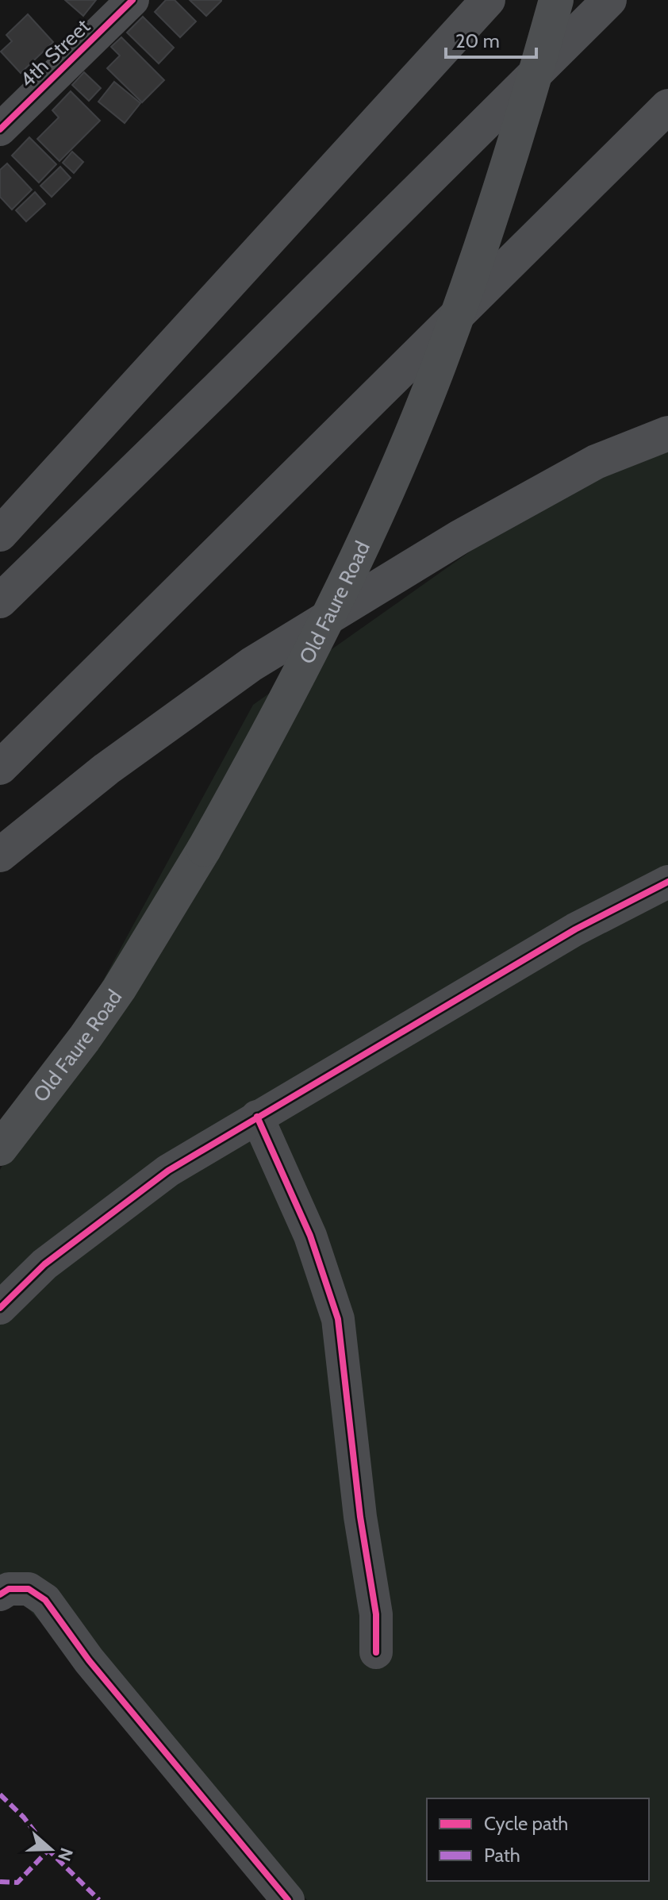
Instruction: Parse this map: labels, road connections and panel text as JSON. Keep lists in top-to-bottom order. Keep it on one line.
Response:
{"streets":{"main road":["Old Faure Road"],"street":["4th Street"]},"legend":["Cycle path","Path"],"scale_bar":"20 m","north":"right"}
